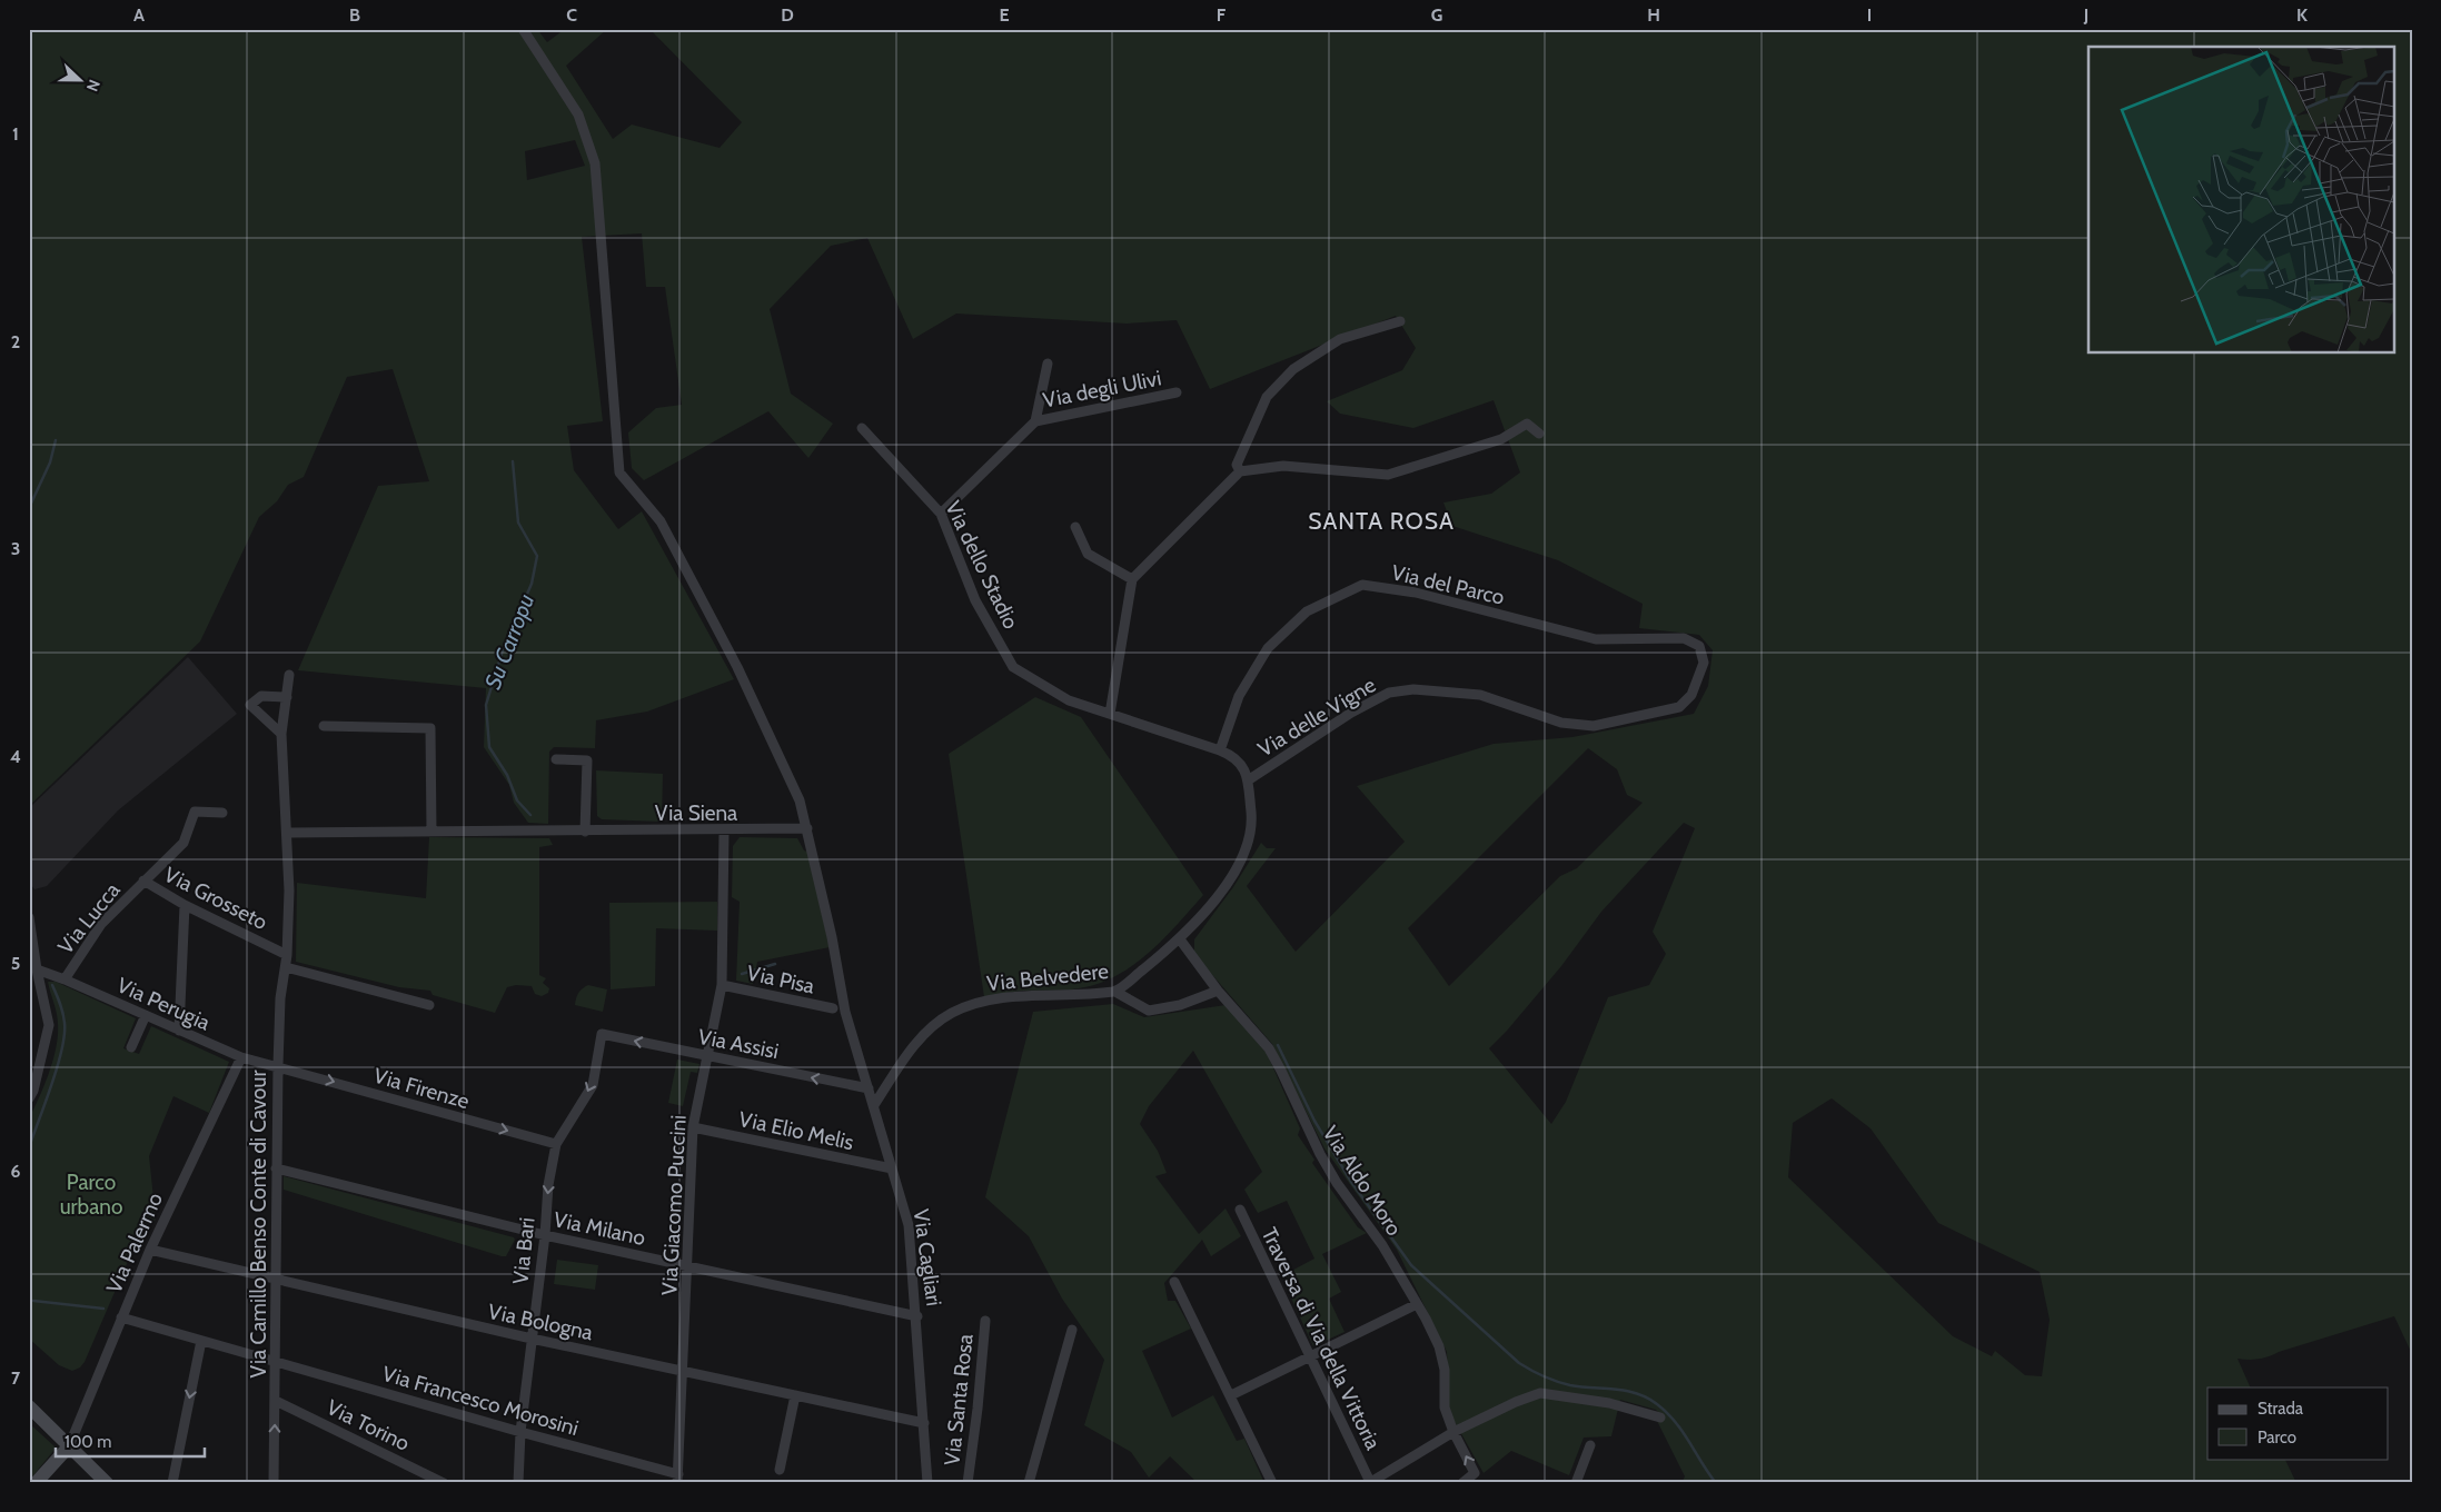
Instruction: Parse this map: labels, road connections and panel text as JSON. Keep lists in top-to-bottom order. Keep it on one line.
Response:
{"streets":{"street":["Via degli Ulivi","Via dello Stadio","Via del Parco","Via delle Vigne","Via Siena","Via Grosseto","Via Lucca","Via Belvedere","Via Pisa","Via Perugia","Via Assisi","Via Firenze","Via Elio Melis","Via Aldo Moro","Via Giacomo Puccini","Via Camillo Benso Conte di Cavour","Via Milano","Via Palermo","Via Bari","Via Cagliari","Via Bologna","Traversa di Via della Vittoria","Via Santa Rosa","Via Francesco Morosini","Via Torino"]},"crossings":[["Via degli Ulivi","Via dello Stadio"],["Via del Parco","Via delle Vigne"],["Via delle Vigne","Via Belvedere"],["Via Siena","Via Giacomo Puccini"],["Via Siena","Via Camillo Benso Conte di Cavour"],["Via Siena","Via Cagliari"],["Via Grosseto","Via Lucca"],["Via Grosseto","Via Camillo Benso Conte di Cavour"],["Via Lucca","Via Perugia"],["Via Belvedere","Via Aldo Moro"],["Via Belvedere","Via Cagliari"],["Via Pisa","Via Giacomo Puccini"],["Via Perugia","Via Firenze"],["Via Perugia","Via Camillo Benso Conte di Cavour"],["Via Perugia","Via Palermo"],["Via Assisi","Via Giacomo Puccini"],["Via Assisi","Via Bari"],["Via Assisi","Via Cagliari"],["Via Firenze","Via Camillo Benso Conte di Cavour"],["Via Firenze","Via Bari"],["Via Elio Melis","Via Giacomo Puccini"],["Via Elio Melis","Via Cagliari"],["Via Giacomo Puccini","Via Milano"],["Via Giacomo Puccini","Via Bologna"],["Via Giacomo Puccini","Via Francesco Morosini"],["Via Camillo Benso Conte di Cavour","Via Milano"],["Via Camillo Benso Conte di Cavour","Via Bologna"],["Via Camillo Benso Conte di Cavour","Via Francesco Morosini"],["Via Camillo Benso Conte di Cavour","Via Torino"],["Via Milano","Via Bari"],["Via Milano","Via Cagliari"],["Via Palermo","Via Bologna"],["Via Palermo","Via Francesco Morosini"],["Via Bari","Via Bologna"],["Via Bari","Via Francesco Morosini"],["Via Cagliari","Via Bologna"]],"one_way":["Via Assisi","Via Firenze","Via Bari"],"districts":["SANTA ROSA"],"water":["Su Carropu"],"parks":["Parco urbano"],"legend":["Strada","Parco"],"scale_bar":"100 m","north":"right","grid":{"columns":["A","B","C","D","E","F","G","H","I","J","K"],"rows":["1","2","3","4","5","6","7"]}}
